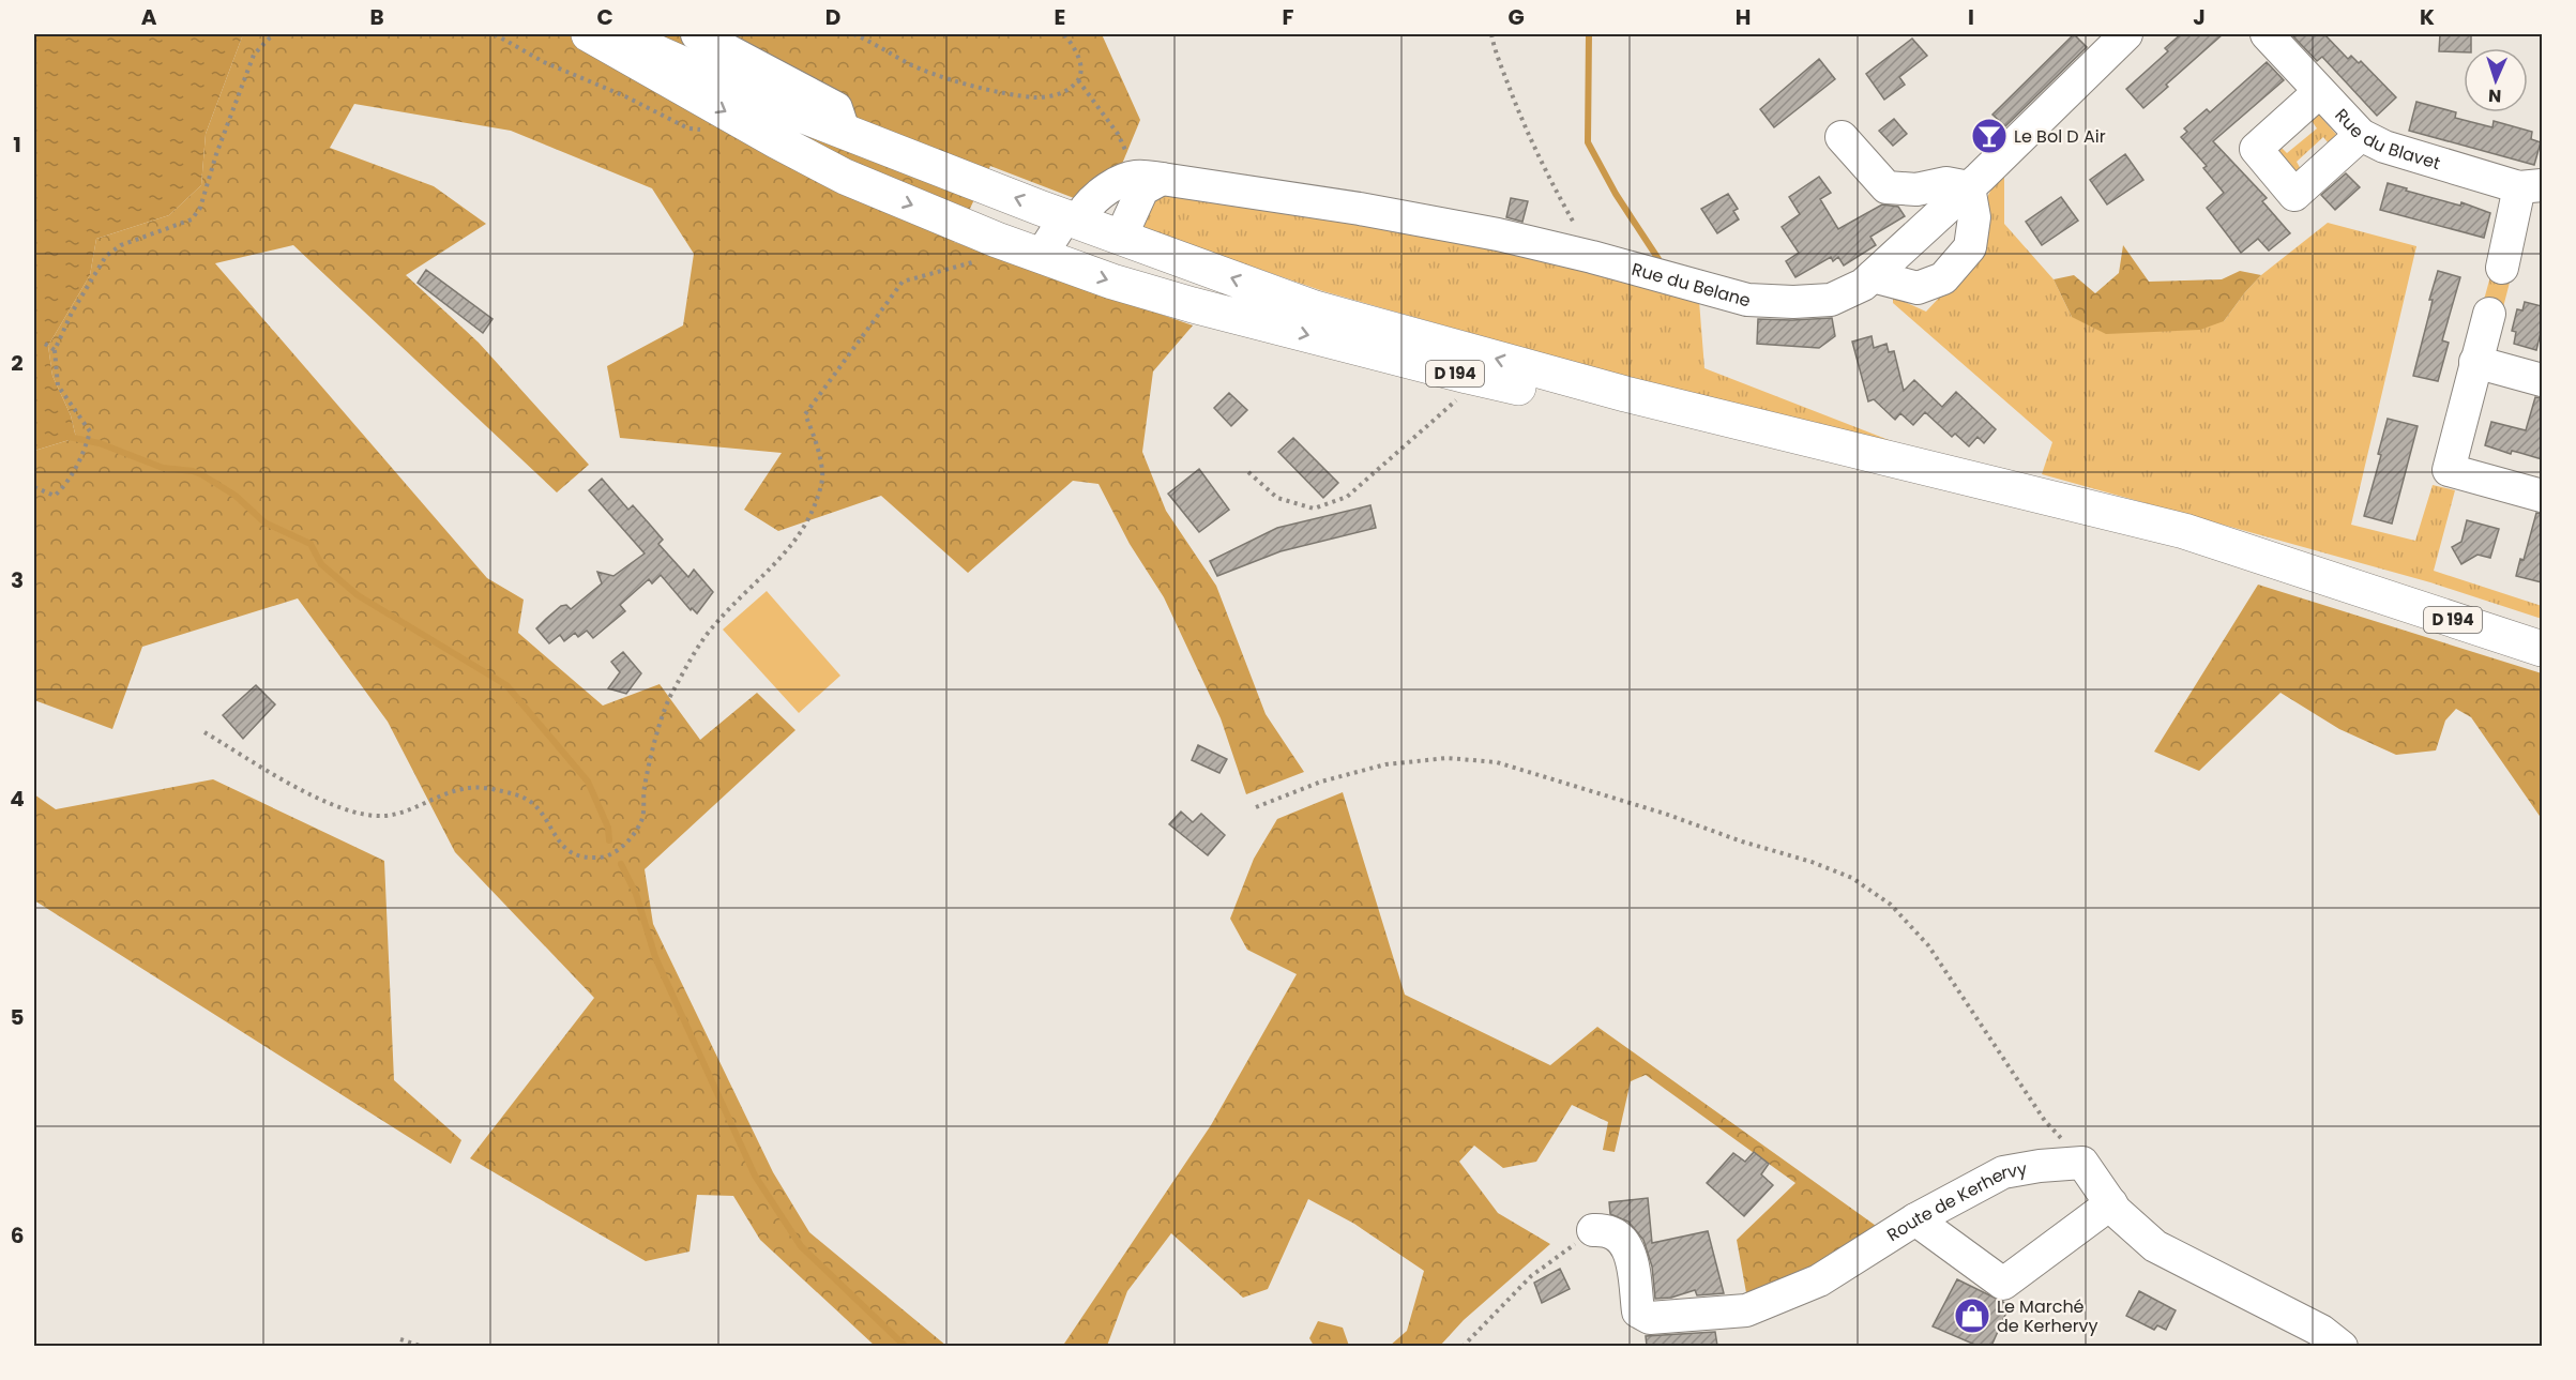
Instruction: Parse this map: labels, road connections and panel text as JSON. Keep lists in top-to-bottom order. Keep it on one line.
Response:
{"streets":{"main road":["D 194"],"street":["Rue du Blavet","Rue du Belane","Route de Kerhervy"]},"places":{"bar":["Le Bol D Air"],"shop":["Le Marché de Kerhervy"]},"north":"bottom","grid":{"columns":["A","B","C","D","E","F","G","H","I","J","K"],"rows":["1","2","3","4","5","6"]}}
